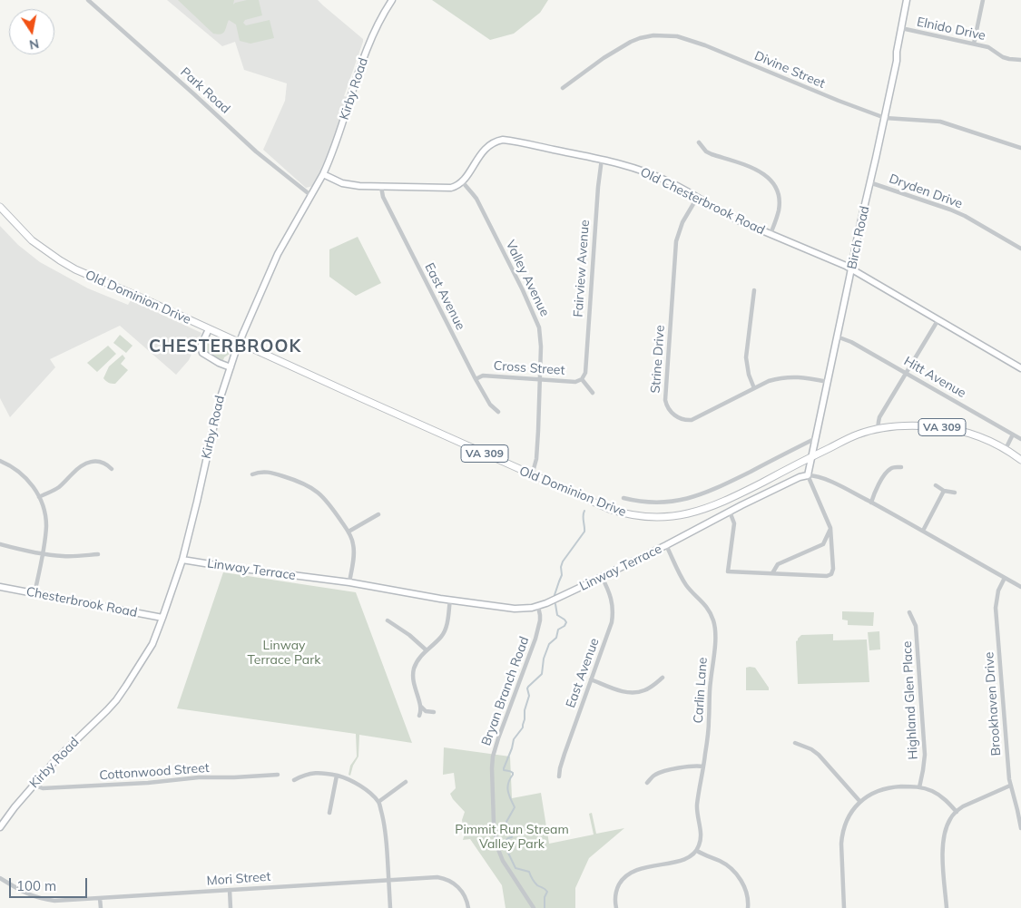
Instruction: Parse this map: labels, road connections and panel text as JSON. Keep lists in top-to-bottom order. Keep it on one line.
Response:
{"streets":{"main road":["Old Dominion Drive","VA 309"],"street":["Elnido Drive","Divine Street","Kirby Road","Park Road","Dryden Drive","Old Chesterbrook Road","Birch Road","Fairview Avenue","Valley Avenue","East Avenue","Strine Drive","Cross Street","Hitt Avenue","Linway Terrace","Chesterbrook Road","Carlin Lane","Bryan Branch Road","Highland Glen Place","Brookhaven Drive","Cottonwood Street","Mori Street"]},"crossings":[["Elnido Drive","Birch Road"],["Divine Street","Birch Road"],["Kirby Road","Park Road"],["Kirby Road","Linway Terrace"],["Kirby Road","Chesterbrook Road"],["Kirby Road","Cottonwood Street"],["Dryden Drive","Birch Road"],["Old Chesterbrook Road","Birch Road"],["Old Chesterbrook Road","Fairview Avenue"],["Old Chesterbrook Road","Valley Avenue"],["Old Chesterbrook Road","Strine Drive"],["Birch Road","Old Dominion Drive"],["Birch Road","Strine Drive"],["Birch Road","Hitt Avenue"],["Birch Road","Linway Terrace"],["Fairview Avenue","Cross Street"],["Valley Avenue","Old Dominion Drive"],["Valley Avenue","Cross Street"],["East Avenue","Cross Street"],["East Avenue","Linway Terrace"],["Linway Terrace","Carlin Lane"],["Linway Terrace","Bryan Branch Road"]],"districts":["CHESTERBROOK"],"parks":["Linway Terrace Park","Pimmit Run Stream Valley Park"],"scale_bar":"100 m","north":"bottom"}
